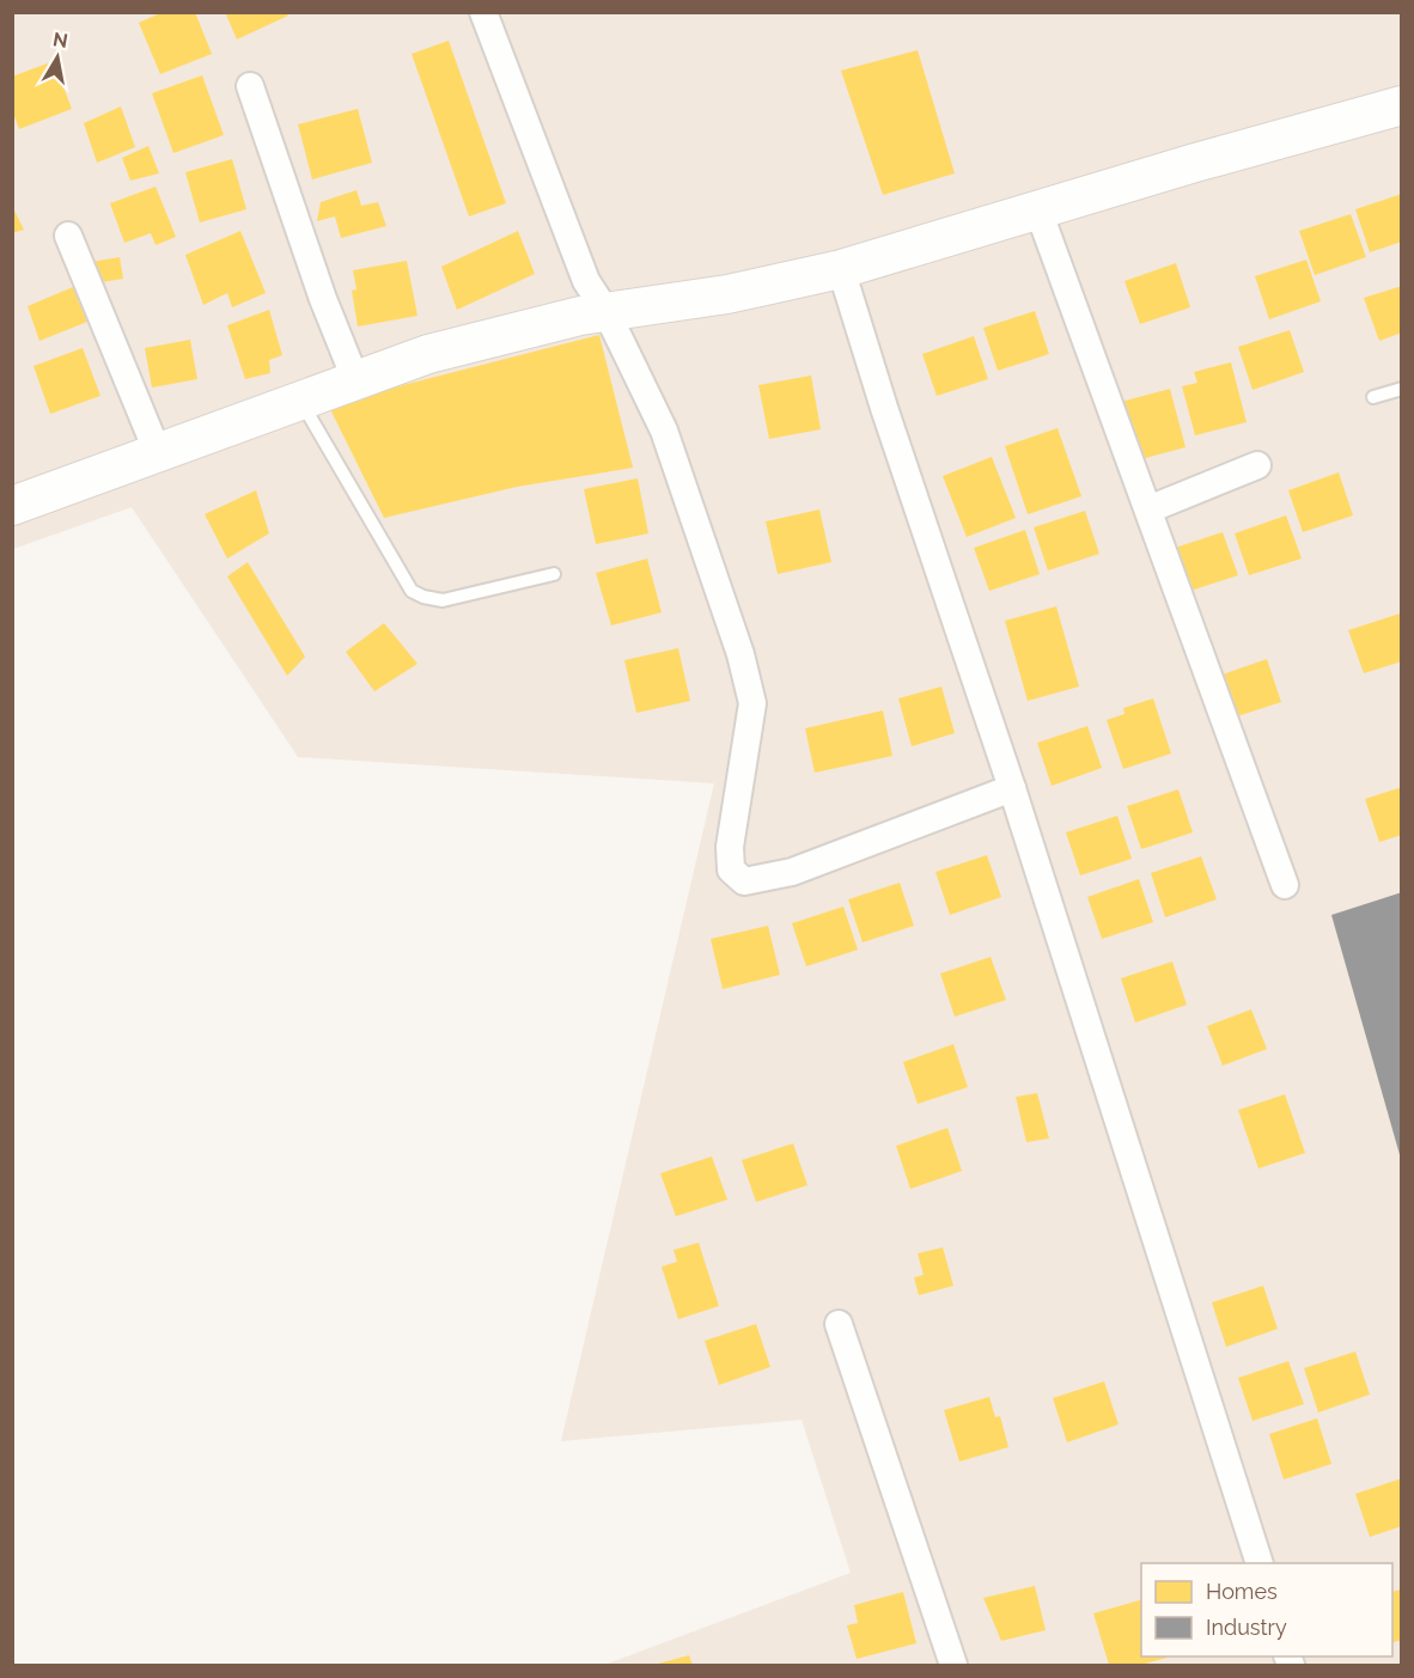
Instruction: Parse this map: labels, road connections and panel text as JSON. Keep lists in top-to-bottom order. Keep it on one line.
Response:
{"legend":["Homes","Industry"],"north":"top"}
